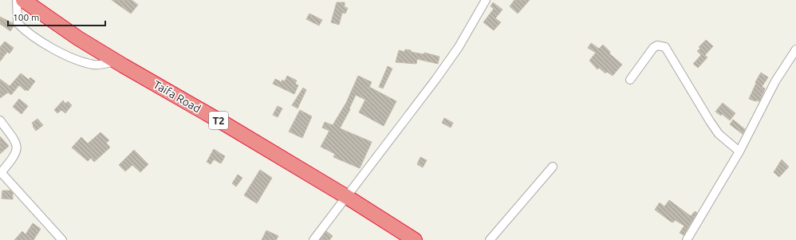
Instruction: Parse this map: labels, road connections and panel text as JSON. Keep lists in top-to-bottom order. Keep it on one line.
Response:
{"streets":{"highway":["Taifa Road","T2"]},"scale_bar":"100 m"}
